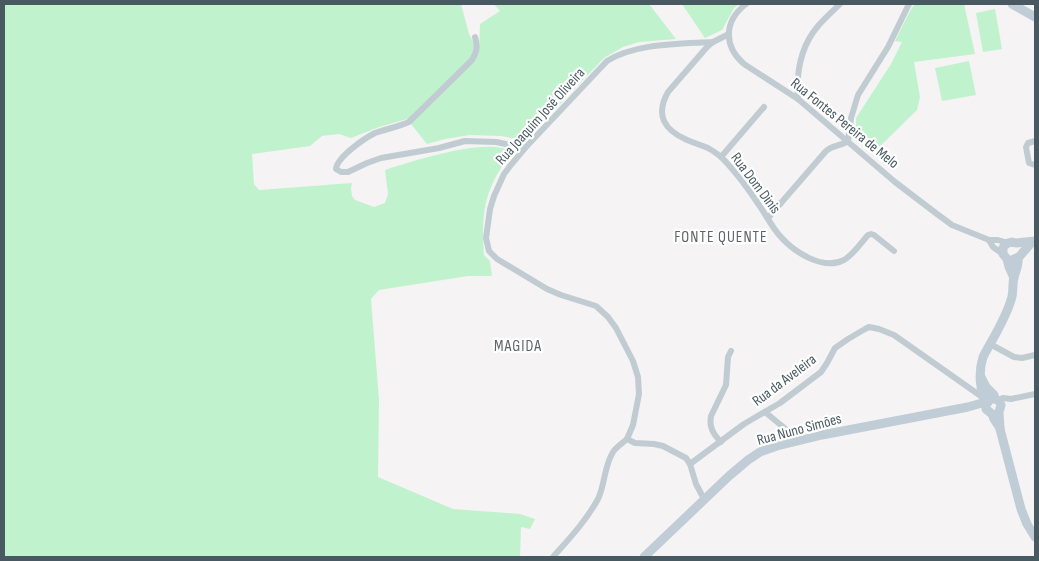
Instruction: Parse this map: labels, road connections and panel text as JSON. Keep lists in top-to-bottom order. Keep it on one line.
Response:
{"streets":{"street":["Rua Joaquim José Oliveira","Rua Fontes Pereira de Melo","Rua Dom Dinis","Rua da Aveleira","Rua Nuno Simões"]},"crossings":[["Rua Joaquim José Oliveira","Rua Dom Dinis"],["Rua Fontes Pereira de Melo","Rua Dom Dinis"],["Rua da Aveleira","Rua Nuno Simões"]],"districts":["FONTE QUENTE","MAGIDA"]}
